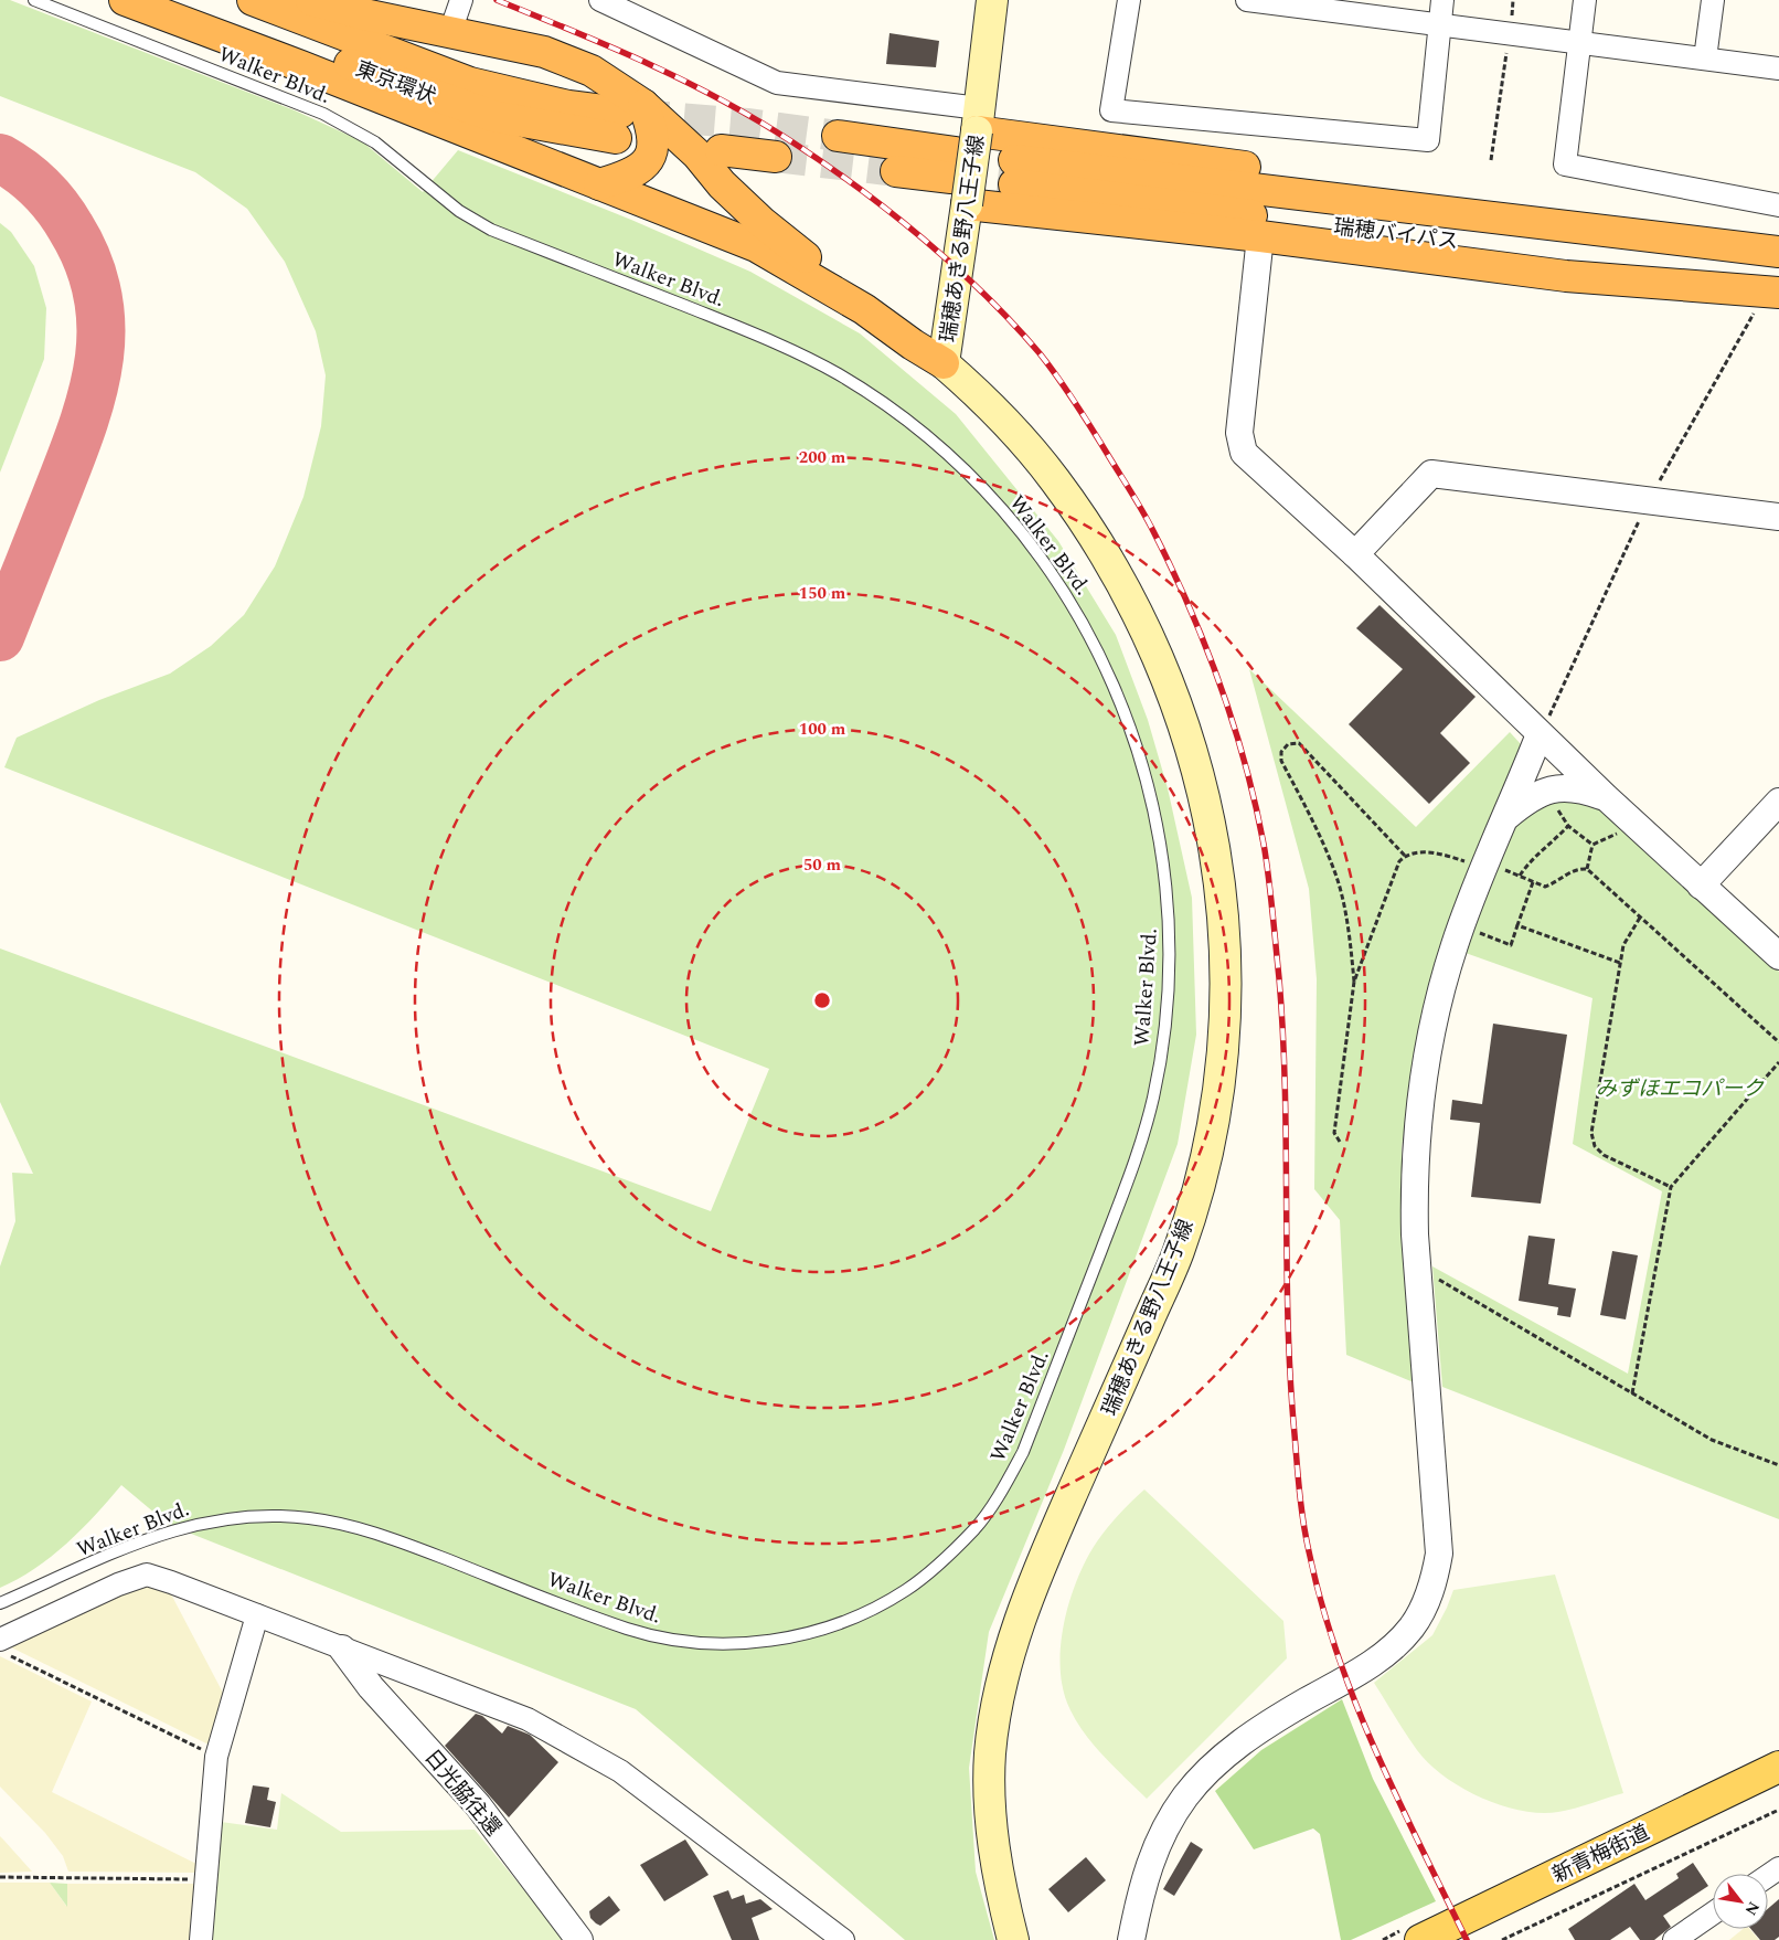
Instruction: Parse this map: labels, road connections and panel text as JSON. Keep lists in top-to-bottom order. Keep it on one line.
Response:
{"streets":{"highway":["東京環状","瑞穂バイパス"],"main road":["瑞穂あきる野八王子線","新青梅街道"],"street":["日光脇往還"],"lane":["Walker Blvd."]},"parks":["みずほエコパーク"],"north":"bottom right","rings":["200 m","150 m","100 m","50 m"]}
